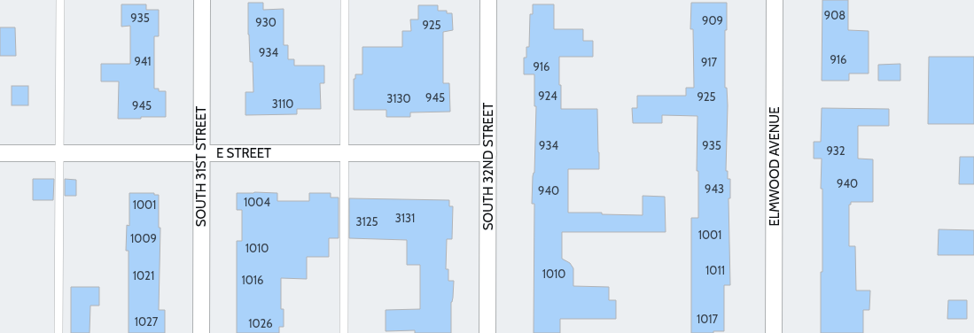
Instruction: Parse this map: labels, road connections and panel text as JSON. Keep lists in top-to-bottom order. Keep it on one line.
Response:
{"streets":{"street":["E STREET","SOUTH 31ST STREET","SOUTH 32ND STREET","ELMWOOD AVENUE"]},"crossings":[["E STREET","SOUTH 31ST STREET"],["E STREET","SOUTH 32ND STREET"]],"house_numbers":["908","935","909","930","925","934","916","941","917","916","924","925","945","3130","3110","945","934","935","932","940","943","940","1004","1001","3131","3125","1001","1009","1010","1011","1010","1021","1016","1017","1027","1026"]}
